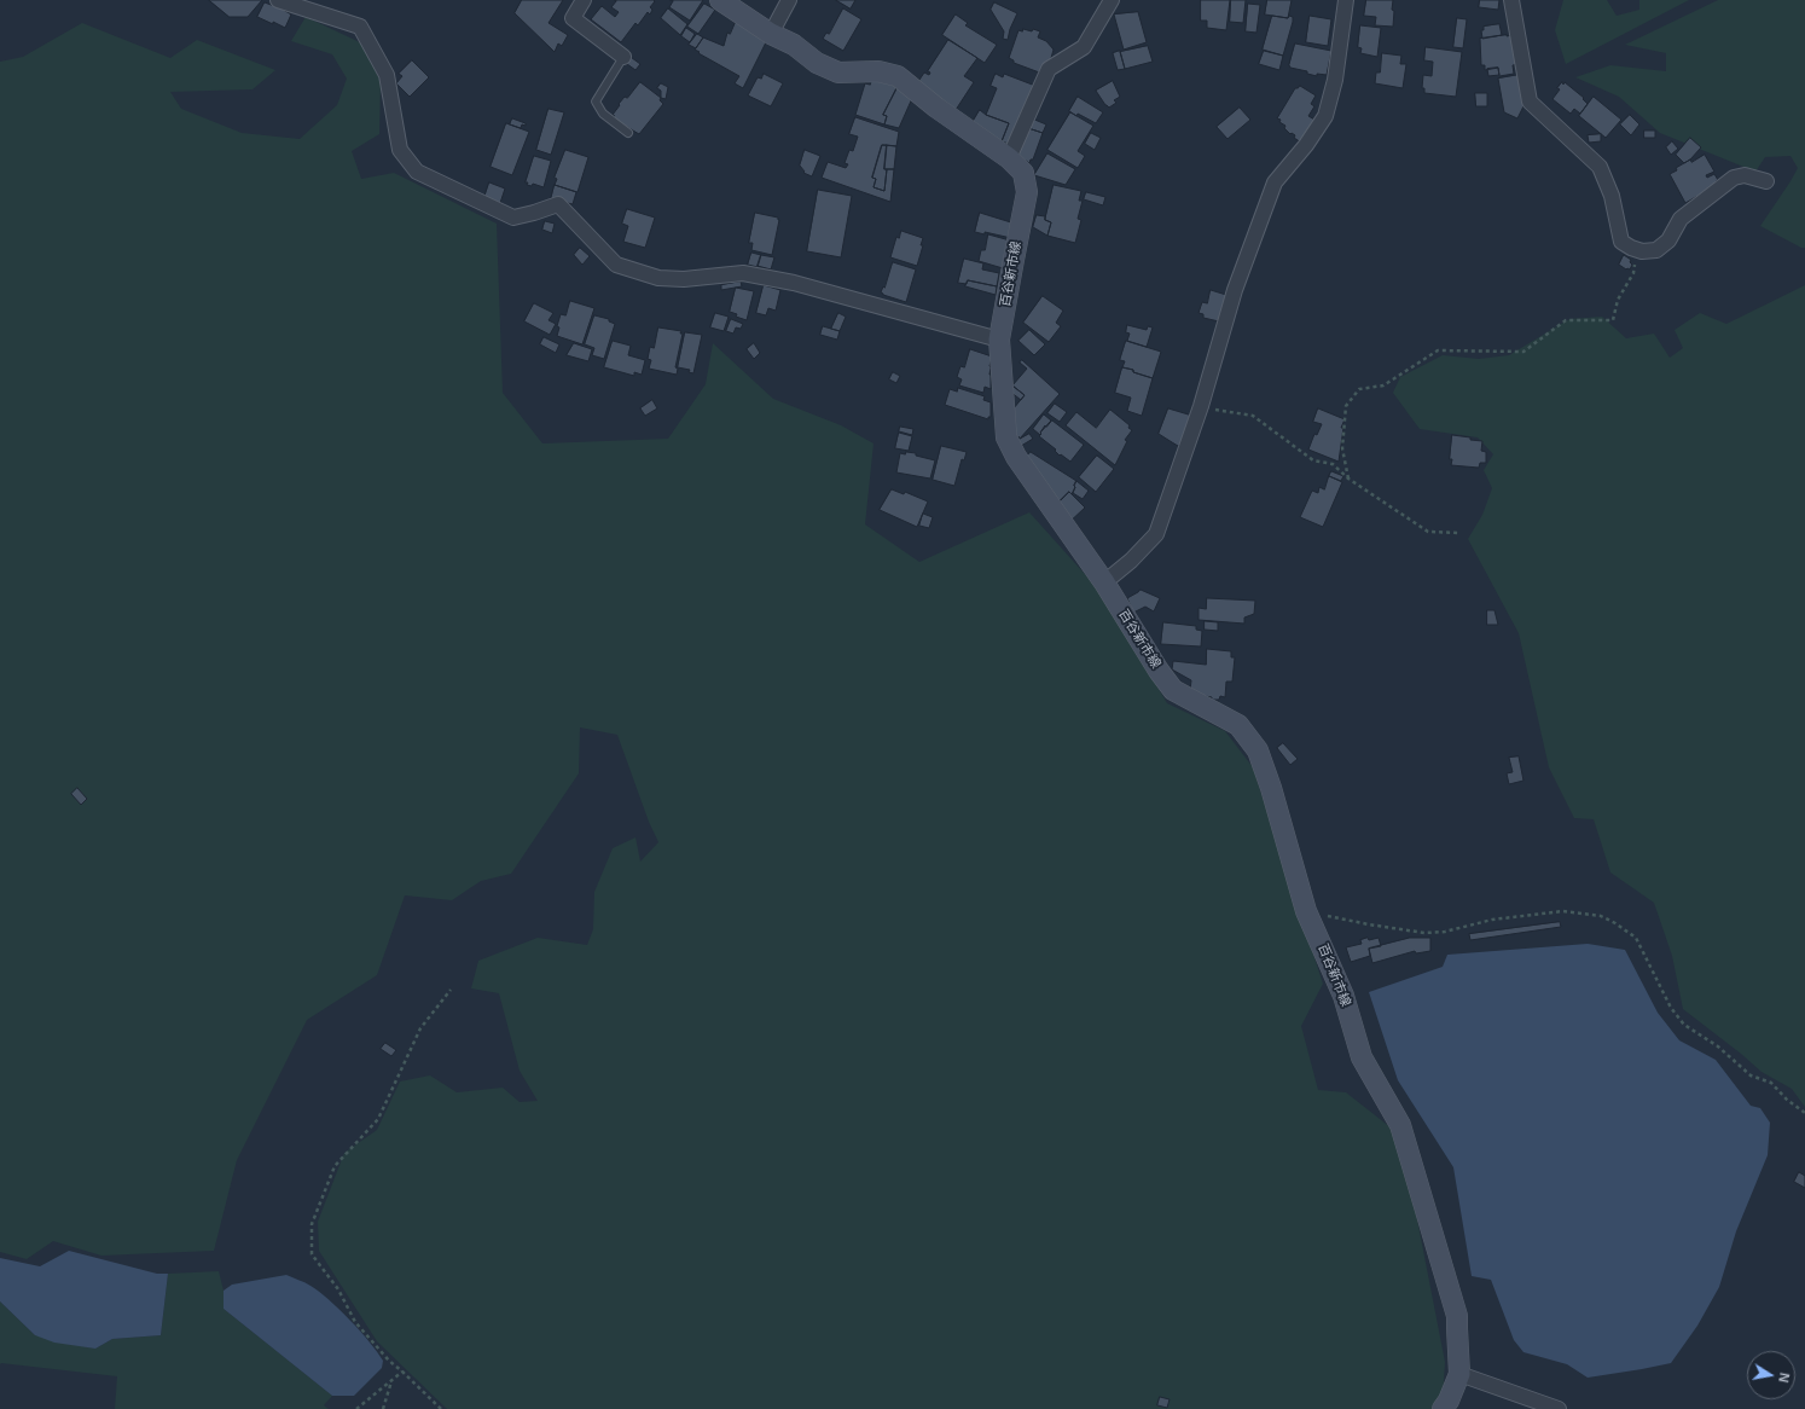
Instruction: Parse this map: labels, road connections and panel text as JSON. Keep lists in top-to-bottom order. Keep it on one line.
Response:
{"streets":{"main road":["百谷新市線"]},"north":"right"}
